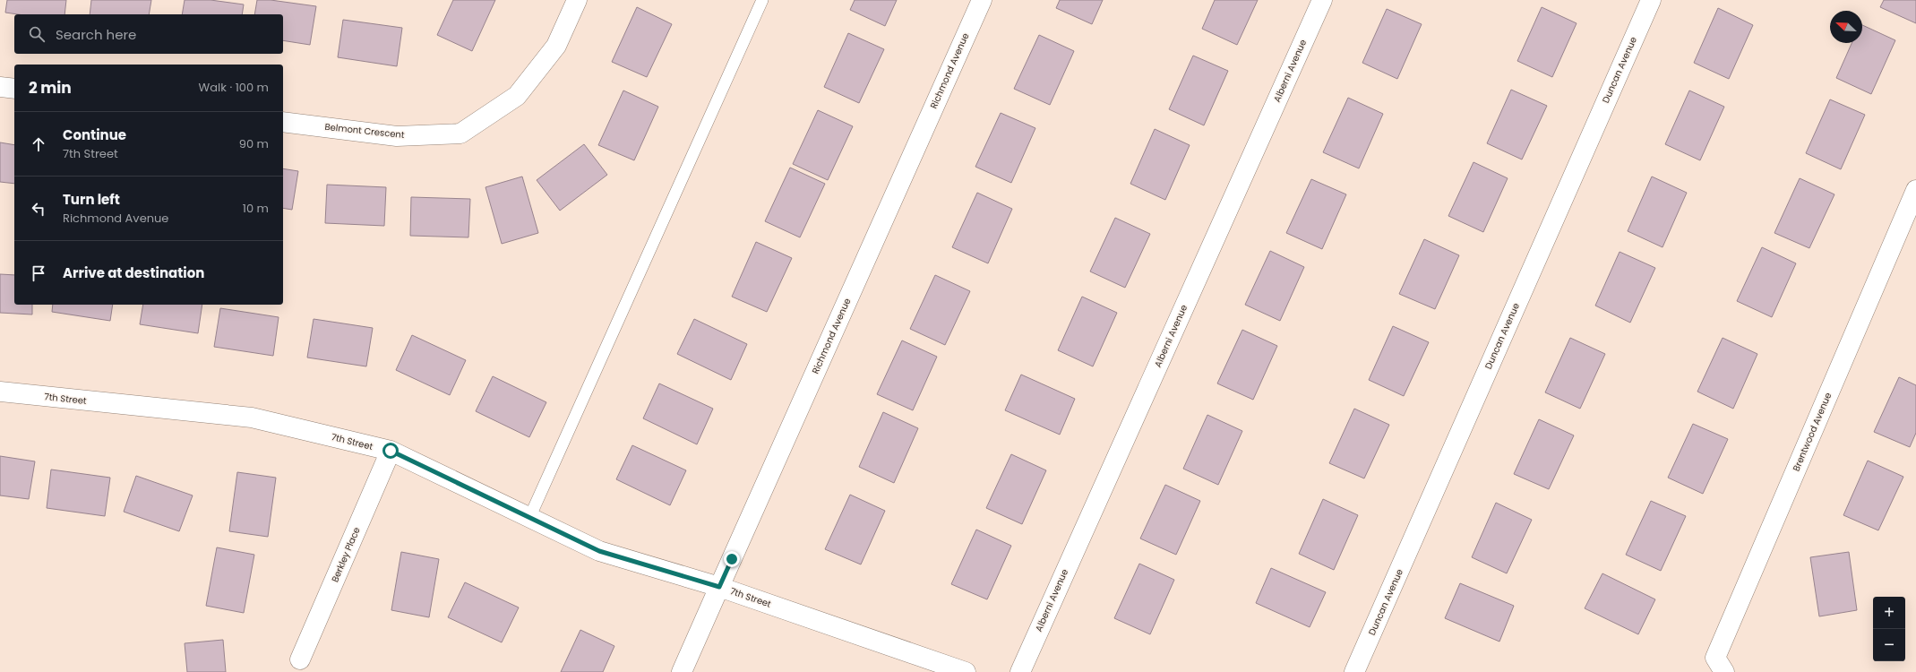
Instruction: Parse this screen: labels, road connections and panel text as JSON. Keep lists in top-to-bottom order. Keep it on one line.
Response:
{"streets":{"street":["Duncan Avenue","Richmond Avenue","Alberni Avenue","Belmont Crescent","7th Street","Brentwood Avenue","Berkley Place"]},"crossings":[["Richmond Avenue","7th Street"],["7th Street","Berkley Place"]],"north":"top left","page":{"search":"Search here","heading":["2 min","Walk · 100 m"],"list":[["Continue","7th Street","90 m"],["Turn left","Richmond Avenue","10 m"],"Arrive at destination"],"map_buttons":["+","−"]}}
